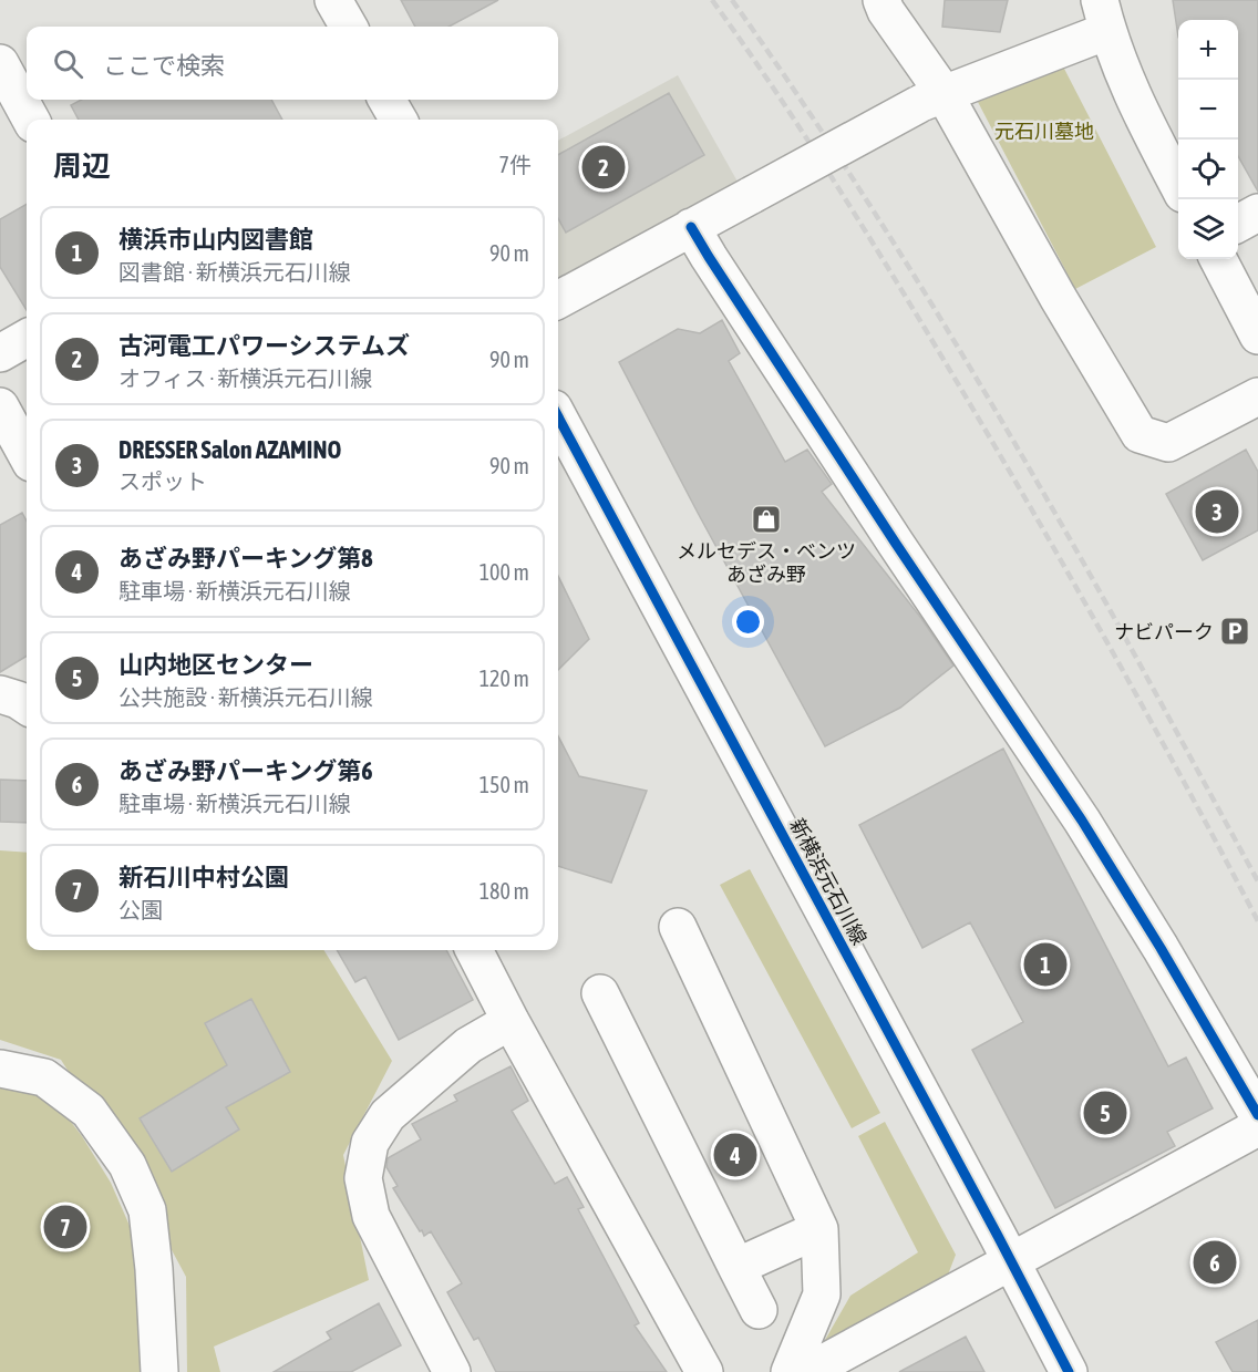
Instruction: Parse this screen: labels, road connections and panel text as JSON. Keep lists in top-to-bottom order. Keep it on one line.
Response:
{"streets":{"street":["新横浜元石川線"]},"parks":["元石川墓地"],"places":{"shop":["メルセデス・ベンツ あざみ野"],"parking":["ナビパーク"]},"page":{"map_buttons":["+","−"],"search":"ここで検索","heading":["周辺","7件"],"pins":["2","3","1","5","4","7","6"],"list":[{"mark":"1","name":"横浜市山内図書館","note":"図書館 · 新横浜元石川線","value":"90 m"},{"mark":"2","name":"古河電工パワーシステムズ","note":"オフィス · 新横浜元石川線","value":"90 m"},{"mark":"3","name":"DRESSER Salon AZAMINO","note":"スポット","value":"90 m"},{"mark":"4","name":"あざみ野パーキング第8","note":"駐車場 · 新横浜元石川線","value":"100 m"},{"mark":"5","name":"山内地区センター","note":"公共施設 · 新横浜元石川線","value":"120 m"},{"mark":"6","name":"あざみ野パーキング第6","note":"駐車場 · 新横浜元石川線","value":"150 m"},{"mark":"7","name":"新石川中村公園","note":"公園","value":"180 m"}]}}
